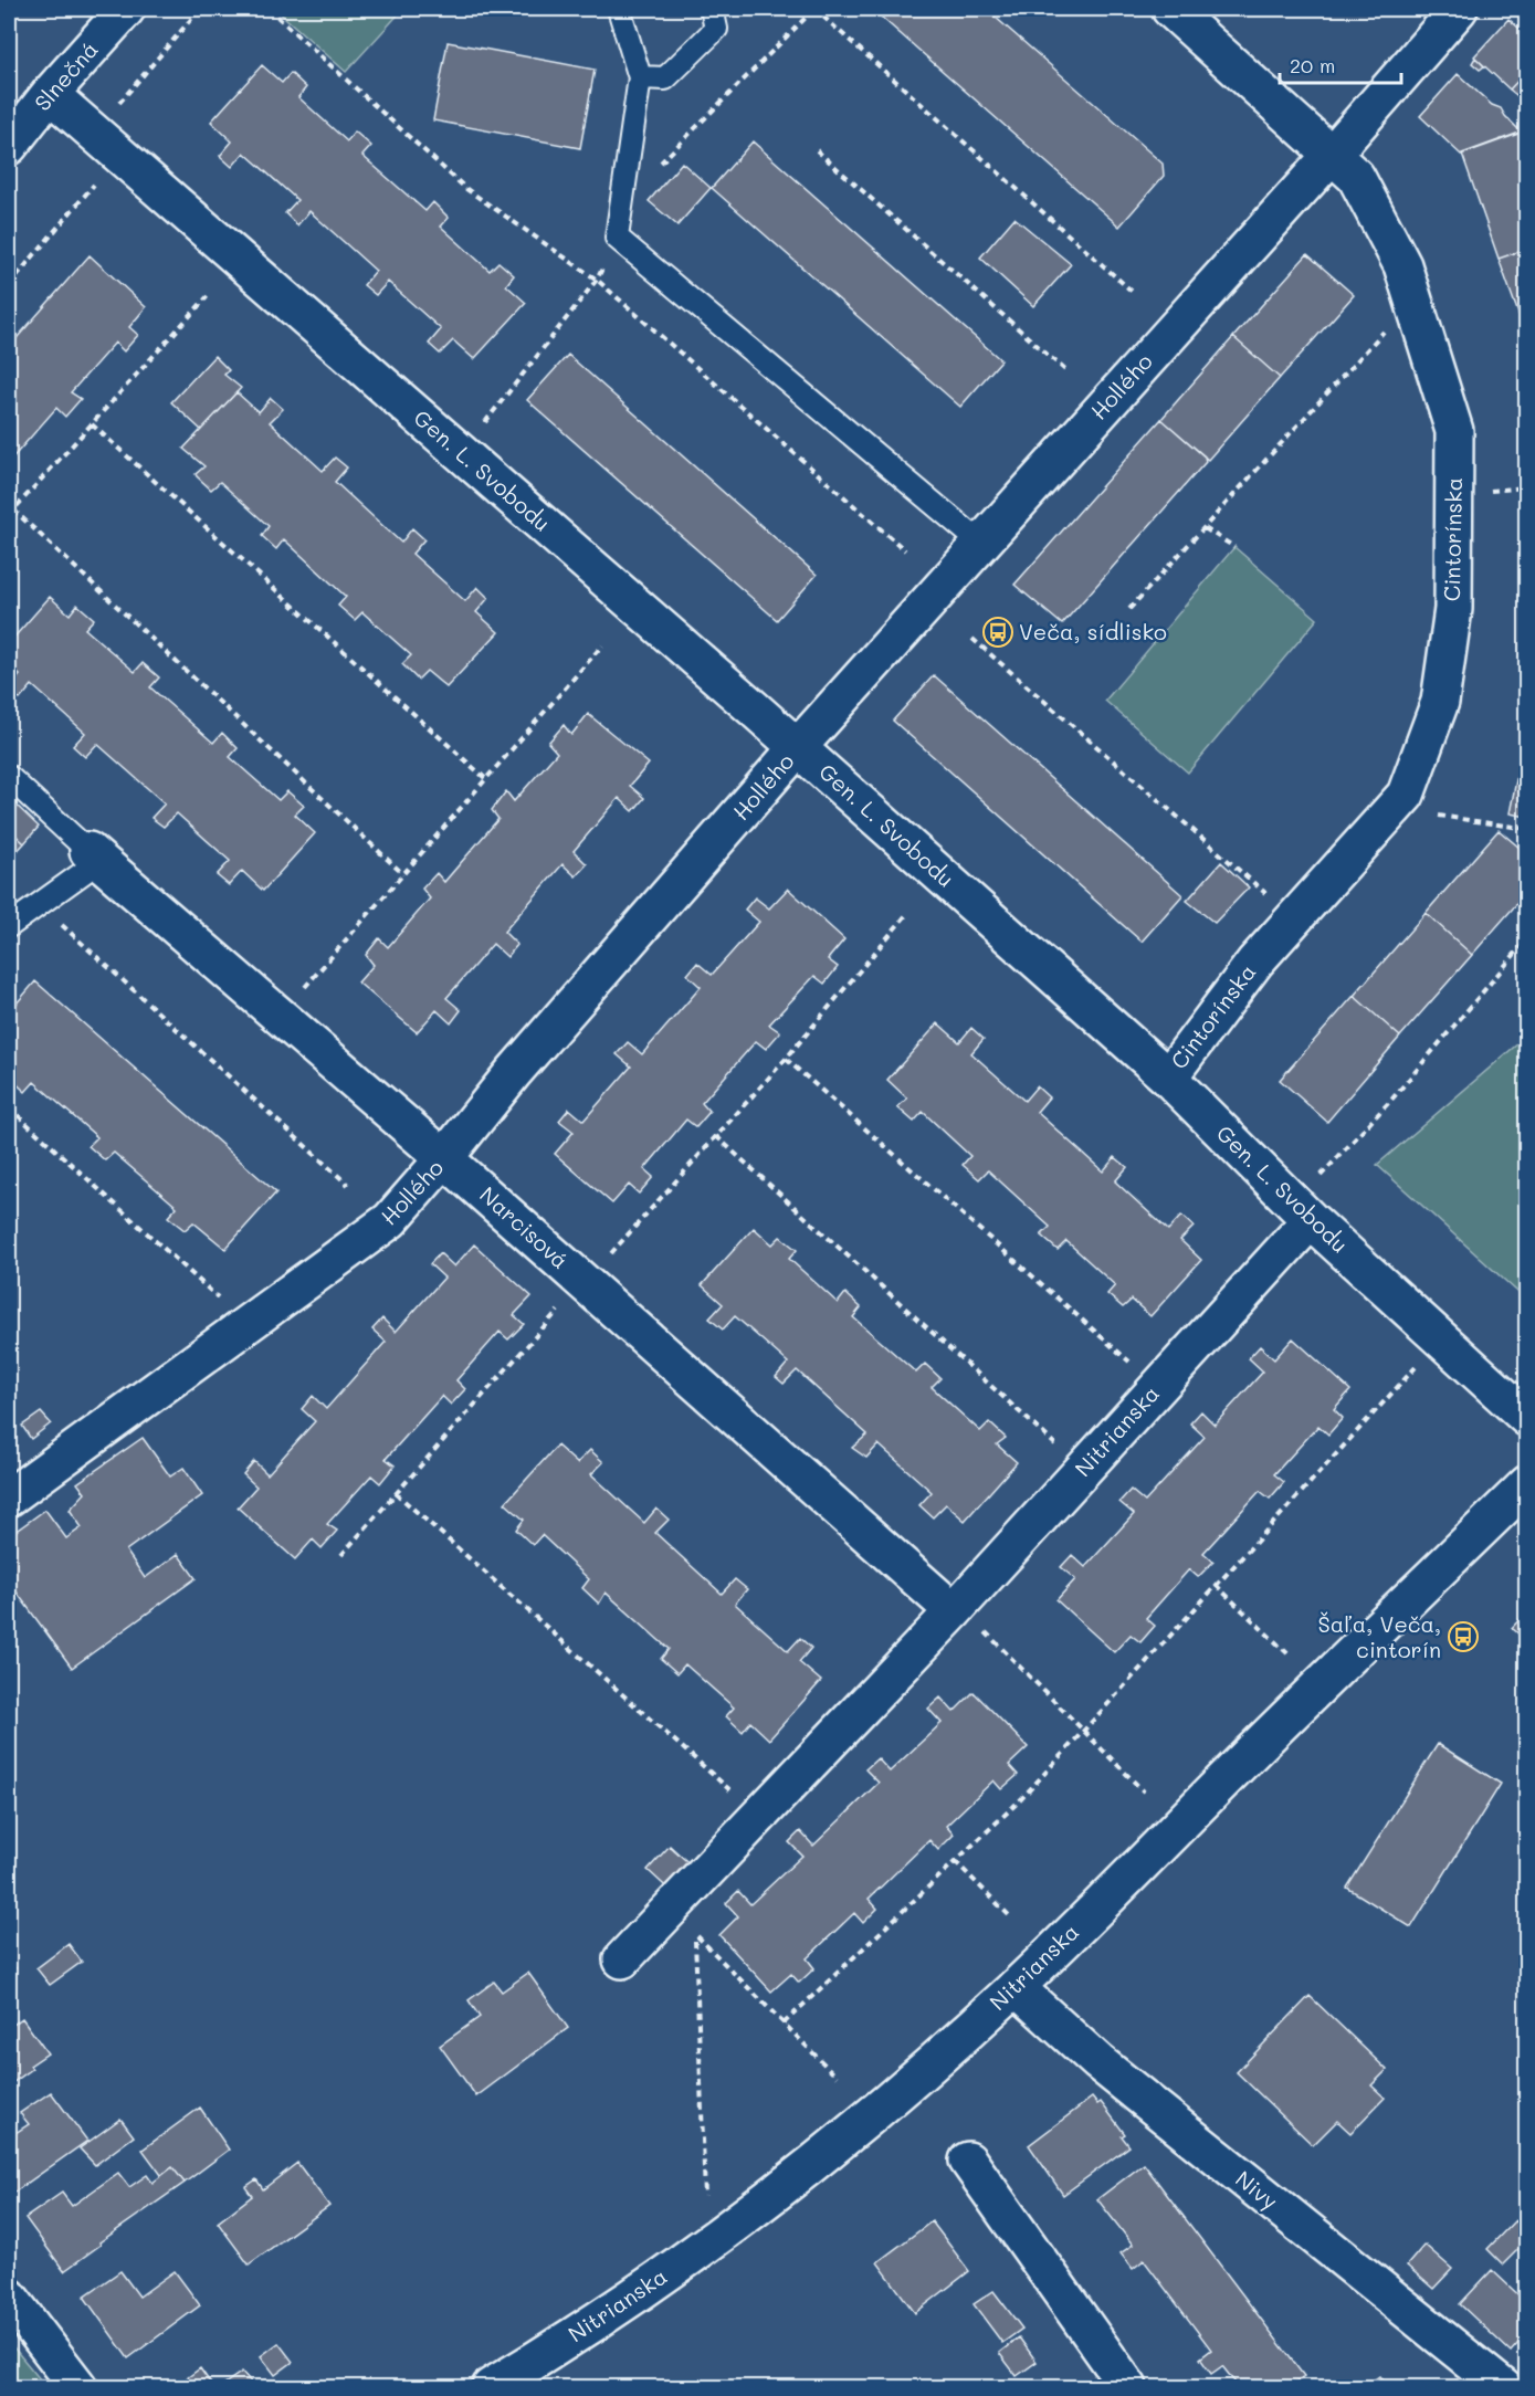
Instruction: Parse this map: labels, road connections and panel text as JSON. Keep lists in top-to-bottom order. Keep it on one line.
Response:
{"streets":{"street":["Slnečná","Hollého","Gen. L. Svobodu","Cintorínska","Narcisová","Nitrianska","Nivy"]},"crossings":[["Slnečná","Gen. L. Svobodu"],["Hollého","Gen. L. Svobodu"],["Hollého","Cintorínska"],["Hollého","Narcisová"],["Gen. L. Svobodu","Cintorínska"],["Gen. L. Svobodu","Nitrianska"],["Narcisová","Nitrianska"],["Nitrianska","Nivy"]],"places":{"bus stop":["Veča, sídlisko","Šaľa, Veča, cintorín"]},"scale_bar":"20 m"}
